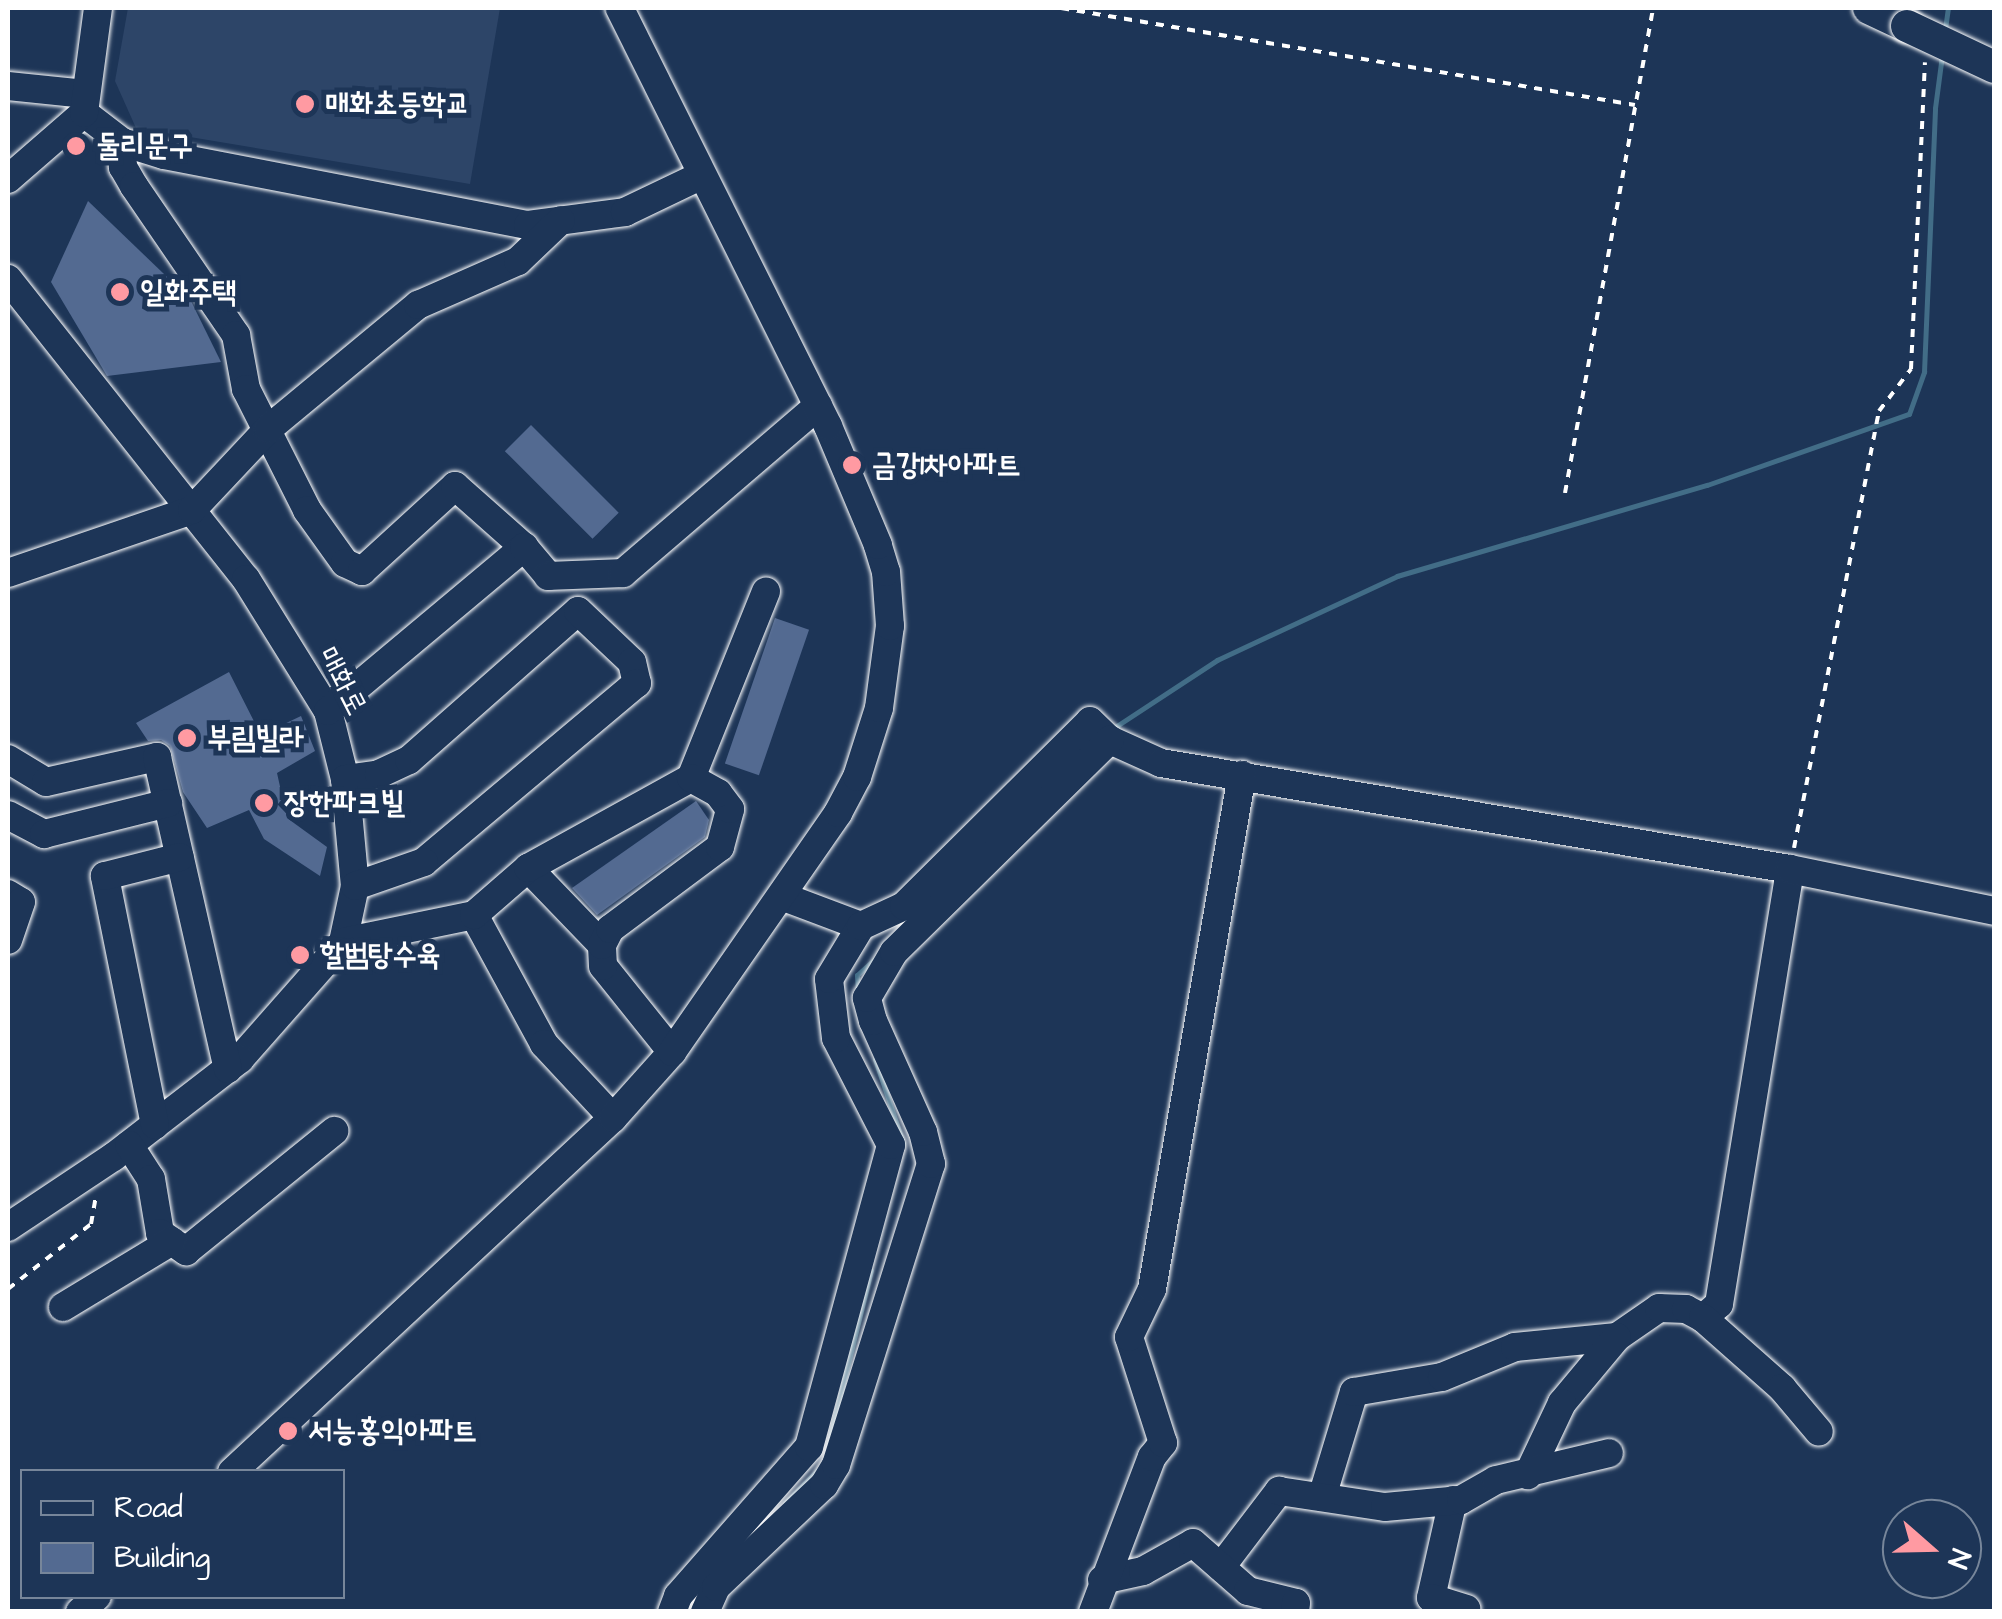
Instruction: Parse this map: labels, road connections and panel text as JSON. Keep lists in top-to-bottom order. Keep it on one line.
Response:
{"streets":{"street":["매화로"]},"places":["매화초등학교","둘리문구","일화주택","금강1차아파트","부림빌라","장한파크빌","할범탕수육","서능홍익아파트"],"legend":["Road","Building"],"north":"right"}
